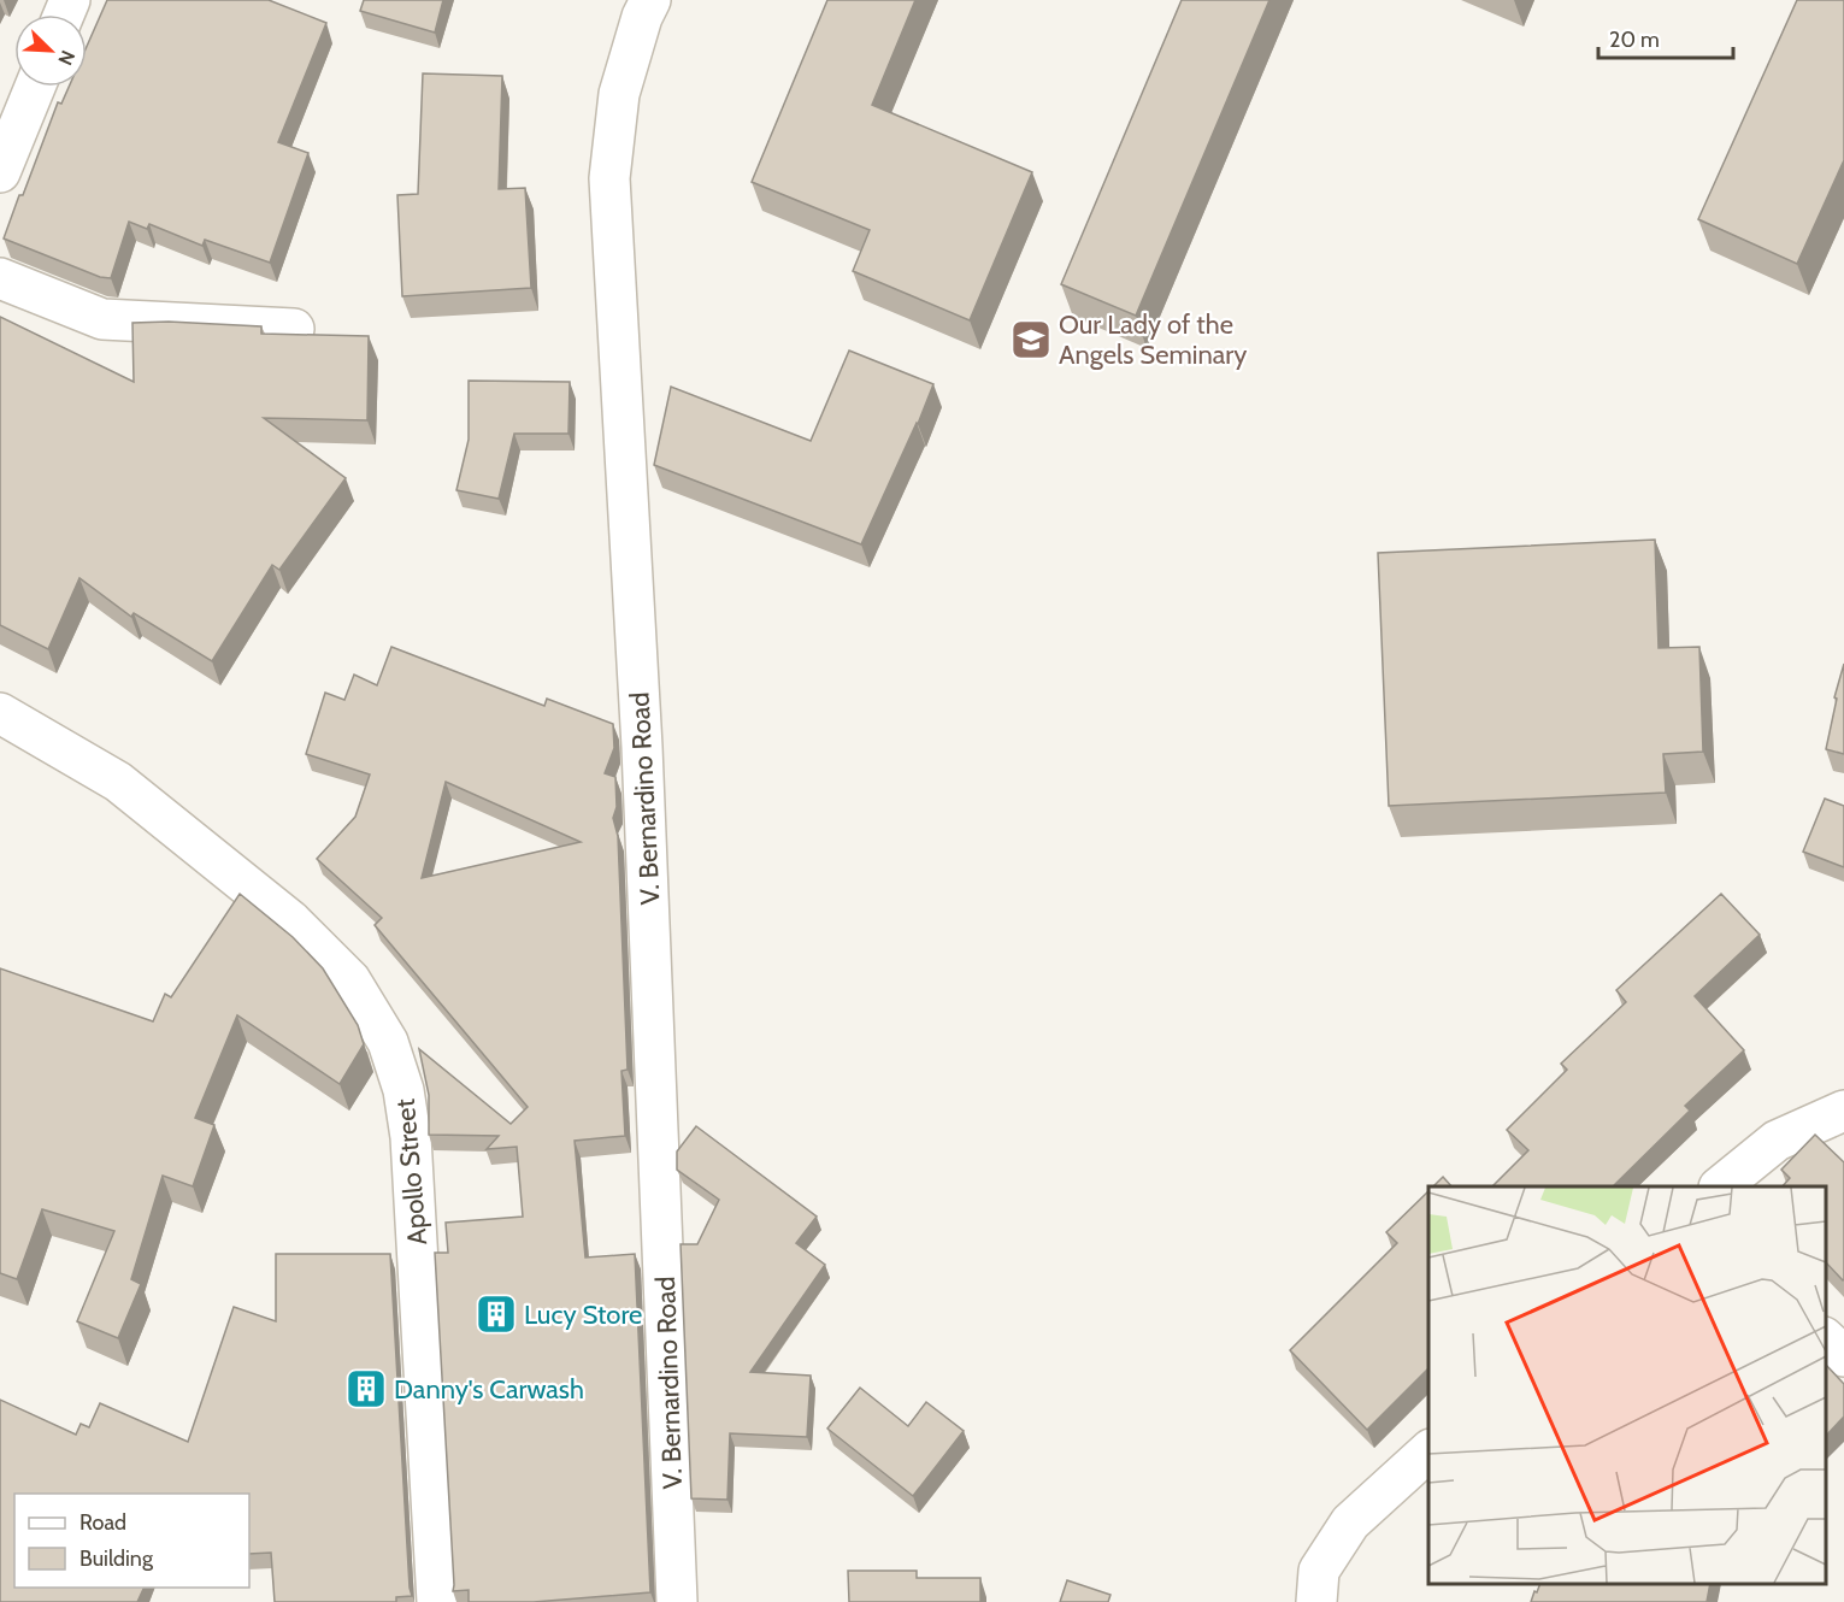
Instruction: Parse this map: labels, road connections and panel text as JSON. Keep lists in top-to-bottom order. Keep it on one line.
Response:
{"streets":{"street":["V. Bernardino Road","Apollo Street"]},"places":{"school or university":["Our Lady of the Angels Seminary"],"building":["Lucy Store","Danny's Carwash"]},"legend":["Road","Building"],"scale_bar":"20 m","north":"bottom right"}
